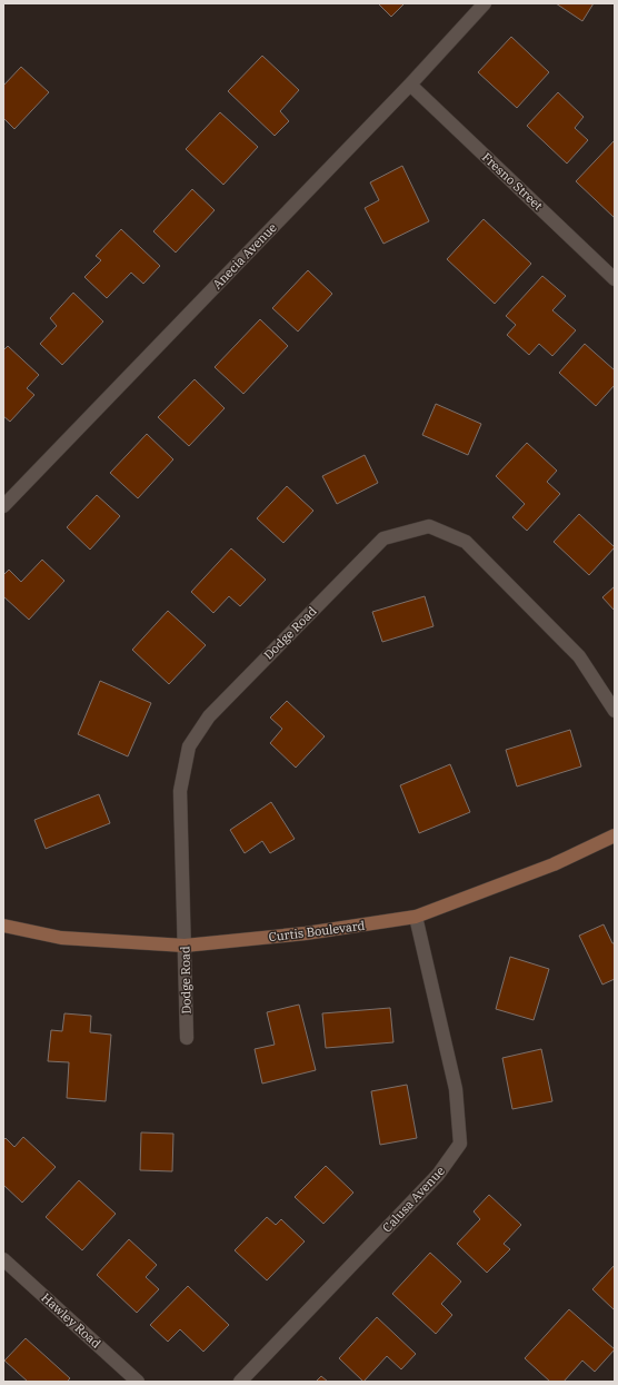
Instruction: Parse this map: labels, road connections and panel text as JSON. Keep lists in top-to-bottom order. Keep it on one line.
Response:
{"streets":{"street":["Fresno Street","Anecia Avenue","Dodge Road","Curtis Boulevard","Calusa Avenue","Hawley Road"]},"crossings":[["Fresno Street","Anecia Avenue"],["Dodge Road","Curtis Boulevard"],["Curtis Boulevard","Calusa Avenue"]]}
